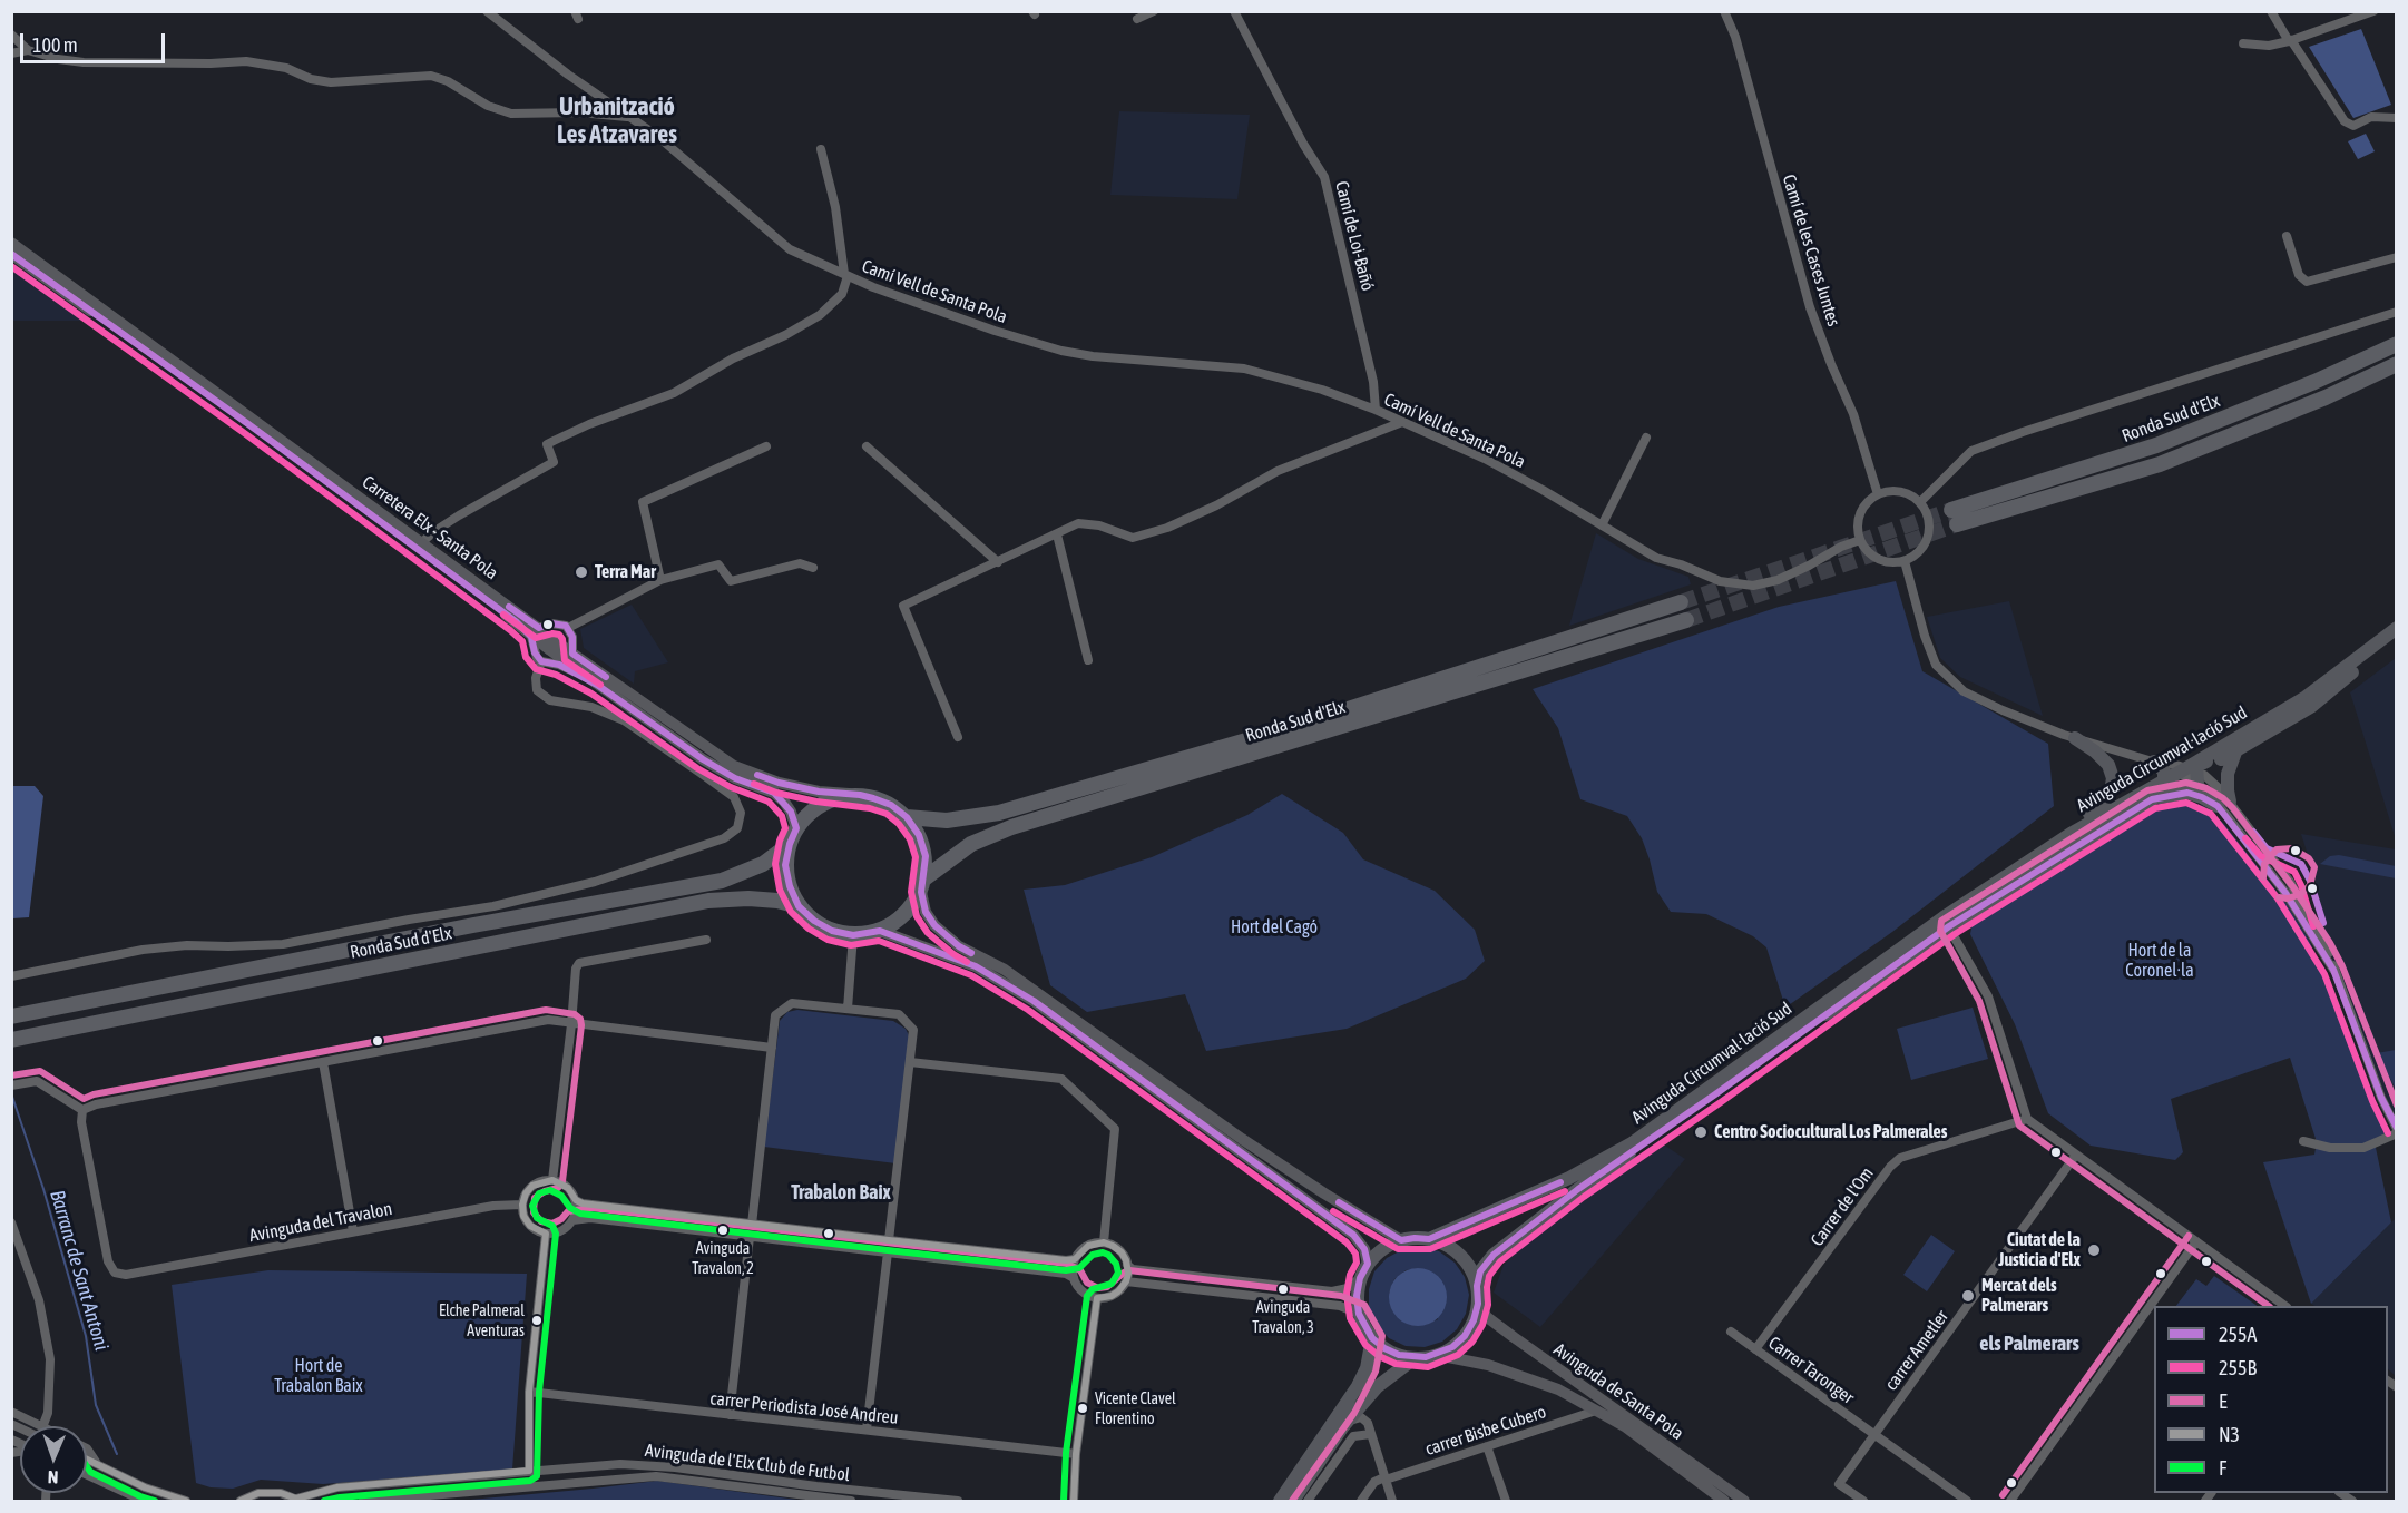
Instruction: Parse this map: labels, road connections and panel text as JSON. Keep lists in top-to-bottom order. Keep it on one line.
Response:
{"streets":{"highway":["Ronda Sud d'Elx"],"main road":["Carretera Elx - Santa Pola","Avinguda Circumval·lació Sud","Avinguda de Santa Pola"],"street":["Camí de Loi-Bañó","Camí de les Cases Juntes","Camí Vell de Santa Pola","Carrer de l'Om","Avinguda del Travalon","carrer Ametler","Carrer Taronger","carrer Periodista José Andreu","carrer Bisbe Cubero","Avinguda de l'Elx Club de Futbol"]},"crossings":[["Camí de Loi-Bañó","Camí Vell de Santa Pola"],["Camí de les Cases Juntes","Camí Vell de Santa Pola"],["Ronda Sud d'Elx","Carretera Elx - Santa Pola"],["Carrer de l'Om","Carrer Taronger"],["carrer Ametler","Carrer Taronger"],["Avinguda de Santa Pola","carrer Bisbe Cubero"]],"districts":["Urbanització Les Atzavares","Trabalon Baix","els Palmerars"],"water":["Barranc de Sant Antoni"],"parks":["Hort del Cagó","Hort de la Coronel·la","Hort de Trabalon Baix"],"places":["Terra Mar","Centro Sociocultural Los Palmerales","Avinguda Travalon, 2","Ciutat de la Justicia d'Elx","Avinguda Travalon, 3","Mercat dels Palmerars","Elche Palmeral Aventuras","Vicente Clavel Florentino"],"lines":["transit line 255A","transit line 255B","transit line E","transit line N3","transit line F"],"legend":["255A","255B","E","N3","F"],"scale_bar":"100 m","north":"bottom"}
